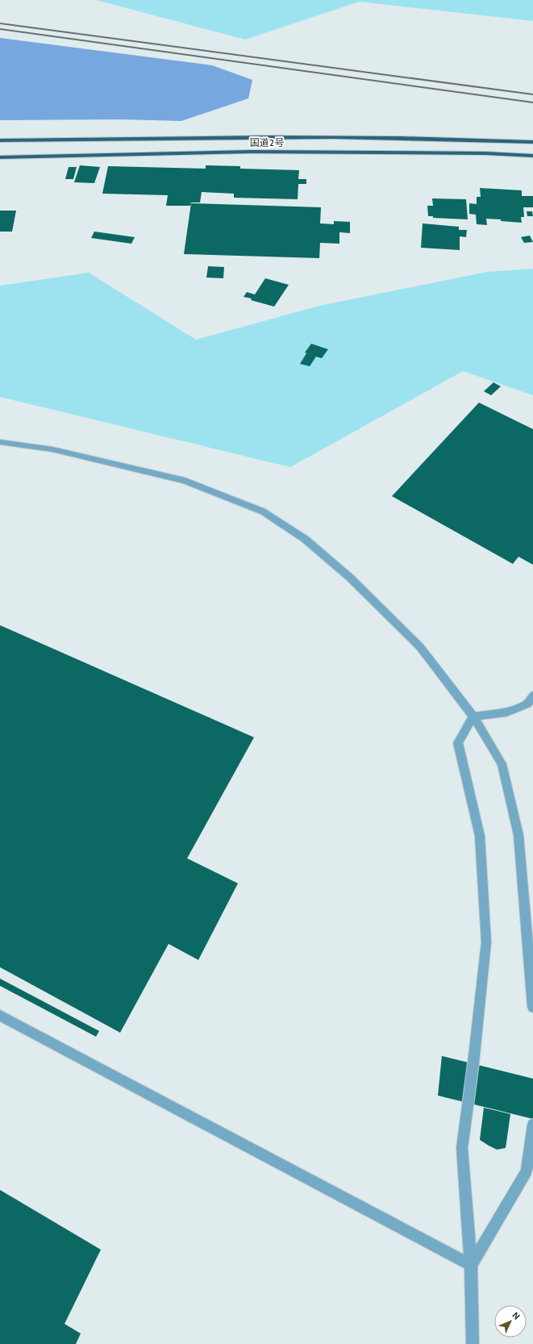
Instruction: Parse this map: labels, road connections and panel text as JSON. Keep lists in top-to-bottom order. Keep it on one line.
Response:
{"streets":{"highway":["国道2号"]},"north":"top right"}
